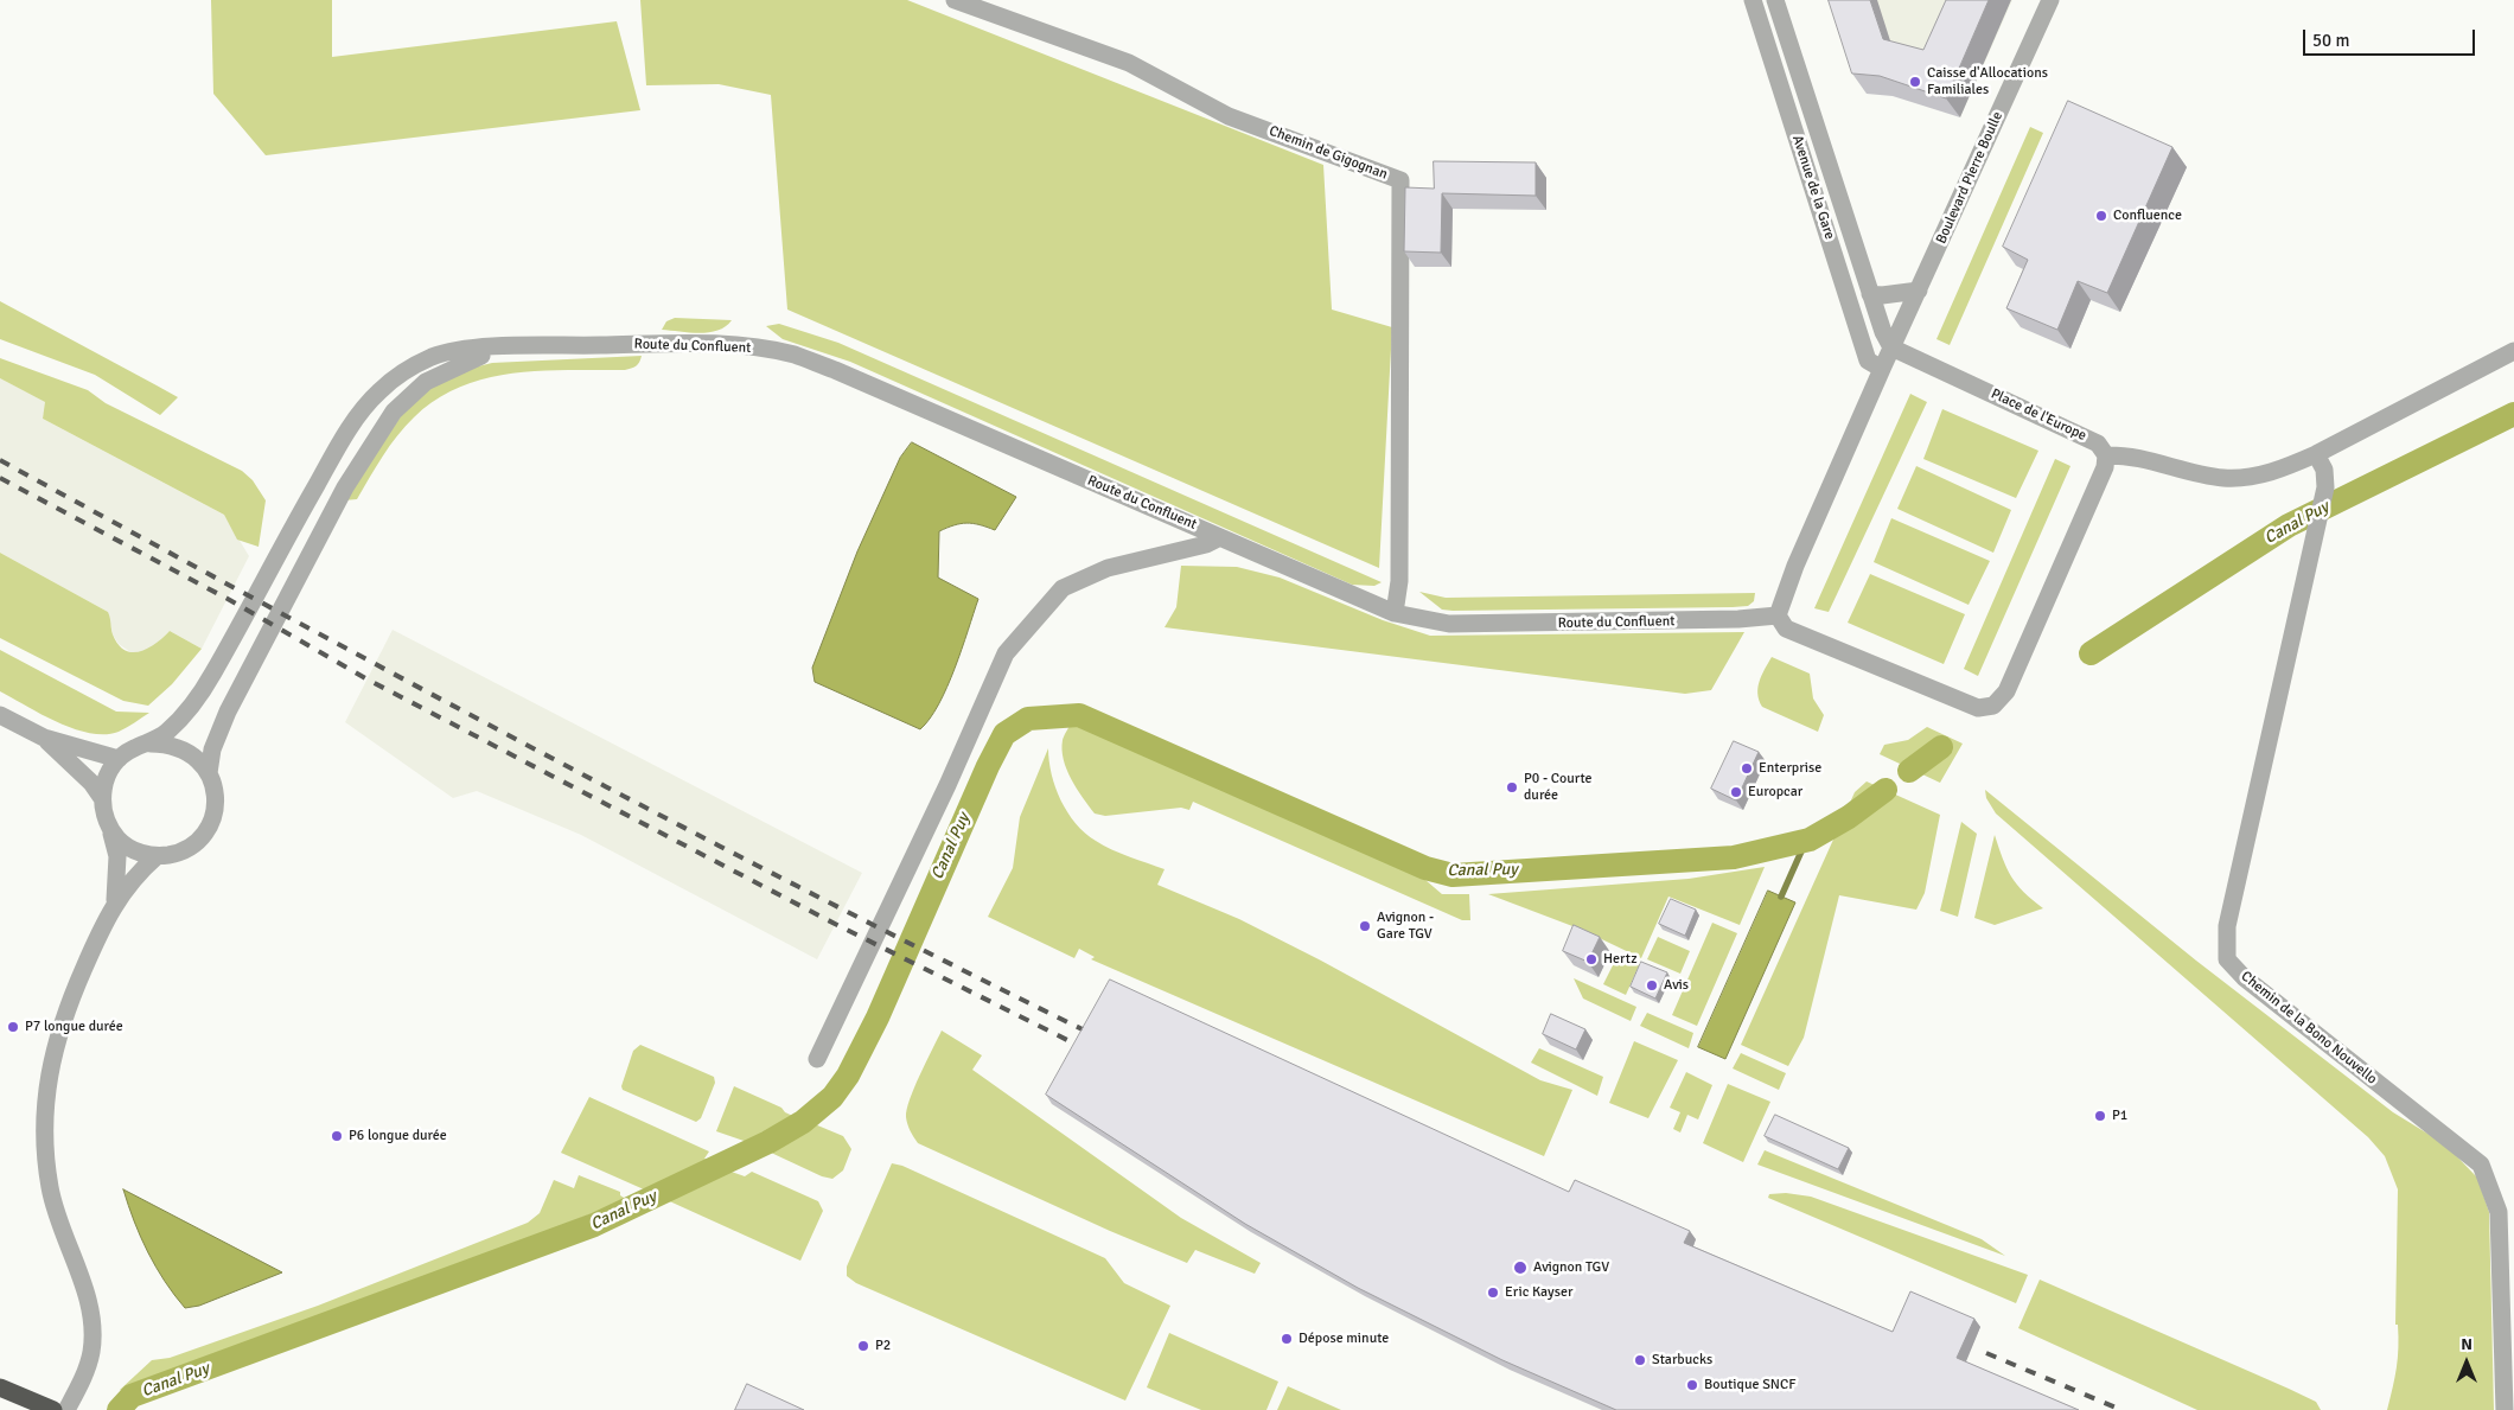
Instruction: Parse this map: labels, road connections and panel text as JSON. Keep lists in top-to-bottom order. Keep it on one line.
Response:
{"streets":{"street":["Chemin de Gigognan","Boulevard Pierre Boulle","Avenue de la Gare","Route du Confluent","Place de l'Europe","Chemin de la Bono Nouvello"]},"crossings":[["Chemin de Gigognan","Route du Confluent"],["Boulevard Pierre Boulle","Avenue de la Gare"],["Boulevard Pierre Boulle","Place de l'Europe"],["Avenue de la Gare","Place de l'Europe"]],"water":["Canal Puy"],"places":["Caisse d'Allocations Familiales","Confluence","Enterprise","P0 - Courte durée","Europcar","Avignon - Gare TGV","Hertz","Avis","P7 longue durée","P1","P6 longue durée","Avignon TGV","Eric Kayser","Dépose minute","P2","Starbucks","Boutique SNCF"],"scale_bar":"50 m","north":"top"}
